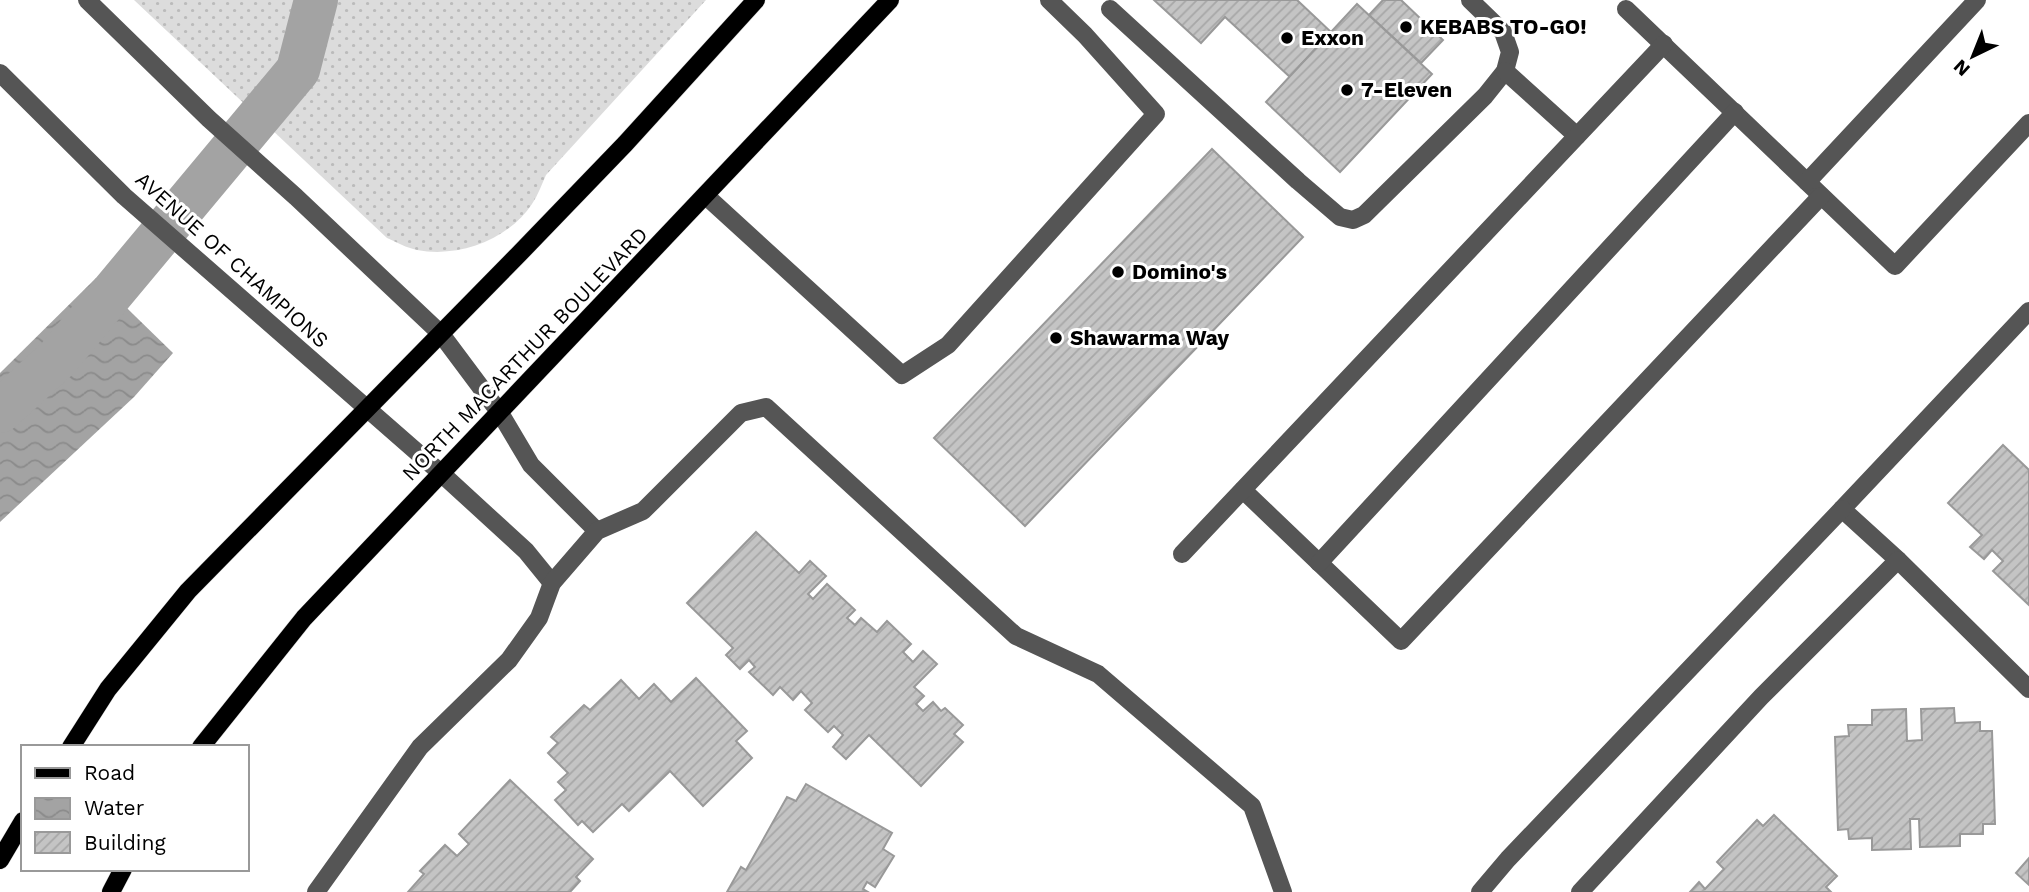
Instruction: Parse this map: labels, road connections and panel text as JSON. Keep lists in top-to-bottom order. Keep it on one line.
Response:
{"streets":{"main road":["NORTH MACARTHUR BOULEVARD"],"street":["AVENUE OF CHAMPIONS"]},"crossings":[["AVENUE OF CHAMPIONS","NORTH MACARTHUR BOULEVARD"]],"places":["KEBABS TO-GO!","Exxon","7-Eleven","Domino's","Shawarma Way"],"legend":["Road","Water","Building"],"north":"bottom left"}
